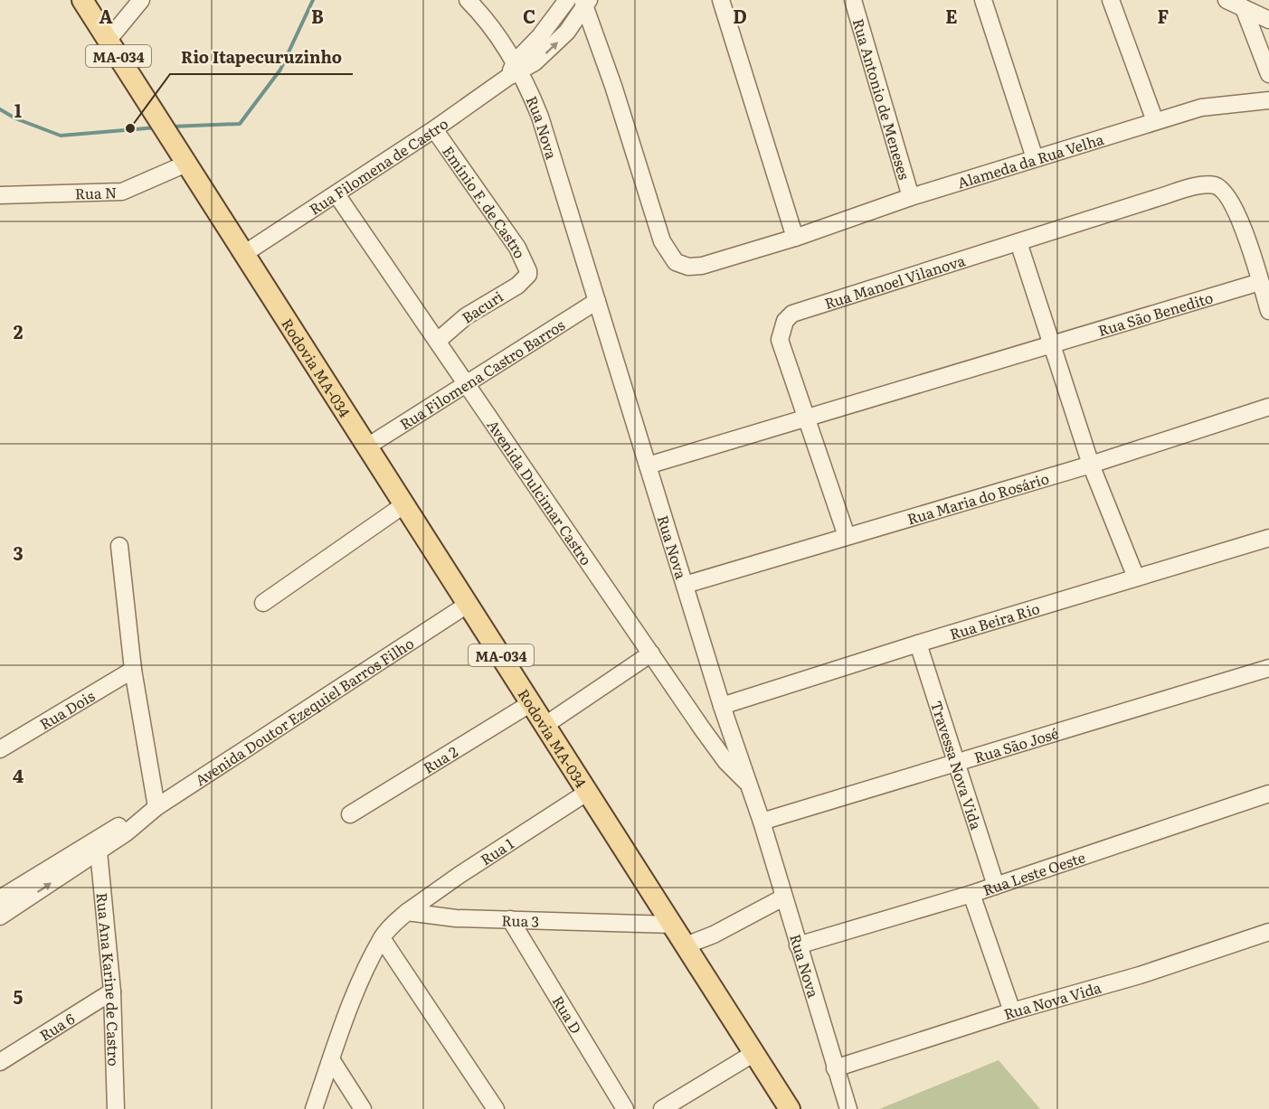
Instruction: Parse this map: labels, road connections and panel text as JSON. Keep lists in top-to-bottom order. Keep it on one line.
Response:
{"streets":{"main road":["MA-034","Rodovia MA-034"],"street":["Rua Antonio de Meneses","Rua Nova","Alameda da Rua Velha","Rua Filomena de Castro","Rua N","Emínio F. de Castro","Rua Manoel Vilanova","Bacuri","Rua São Benedito","Rua Filomena Castro Barros","Avenida Dulcimar Castro","Rua Maria do Rosário","Rua Beira Rio","Rua Dois","Avenida Doutor Ezequiel Barros Filho","Rua São José","Rua 2","Travessa Nova Vida","Rua 1","Rua Leste Oeste","Rua 3","Rua Ana Karine de Castro","Rua Nova Vida","Rua D","Rua 6"]},"crossings":[["MA-034","Rua N"],["MA-034","Rodovia MA-034"],["Rua Antonio de Meneses","Alameda da Rua Velha"],["Rua Nova","Alameda da Rua Velha"],["Rua Nova","Rua Filomena de Castro"],["Rua Nova","Rua São Benedito"],["Rua Nova","Rua Filomena Castro Barros"],["Rua Nova","Avenida Dulcimar Castro"],["Rua Nova","Rua Maria do Rosário"],["Rua Nova","Rua Beira Rio"],["Rua Nova","Rua São José"],["Rua Nova","Rua Leste Oeste"],["Rua Nova","Rua Nova Vida"],["Alameda da Rua Velha","Rua Filomena de Castro"],["Rua Filomena de Castro","Emínio F. de Castro"],["Rua Filomena de Castro","Rodovia MA-034"],["Rua Filomena de Castro","Avenida Dulcimar Castro"],["Rua N","Rodovia MA-034"],["Emínio F. de Castro","Bacuri"],["Rua Manoel Vilanova","Rua São Benedito"],["Rua Manoel Vilanova","Rua Maria do Rosário"],["Bacuri","Avenida Dulcimar Castro"],["Rodovia MA-034","Rua Filomena Castro Barros"],["Rodovia MA-034","Avenida Doutor Ezequiel Barros Filho"],["Rodovia MA-034","Rua 2"],["Rodovia MA-034","Rua 1"],["Rodovia MA-034","Rua 3"],["Rua Filomena Castro Barros","Avenida Dulcimar Castro"],["Rua Beira Rio","Travessa Nova Vida"],["Avenida Doutor Ezequiel Barros Filho","Rua Ana Karine de Castro"],["Rua São José","Travessa Nova Vida"],["Travessa Nova Vida","Rua Leste Oeste"],["Rua 1","Rua 3"],["Rua 3","Rua D"],["Rua Ana Karine de Castro","Rua 6"]],"places":["Rio Itapecuruzinho"],"grid":{"columns":["A","B","C","D","E","F"],"rows":["1","2","3","4","5"]}}
